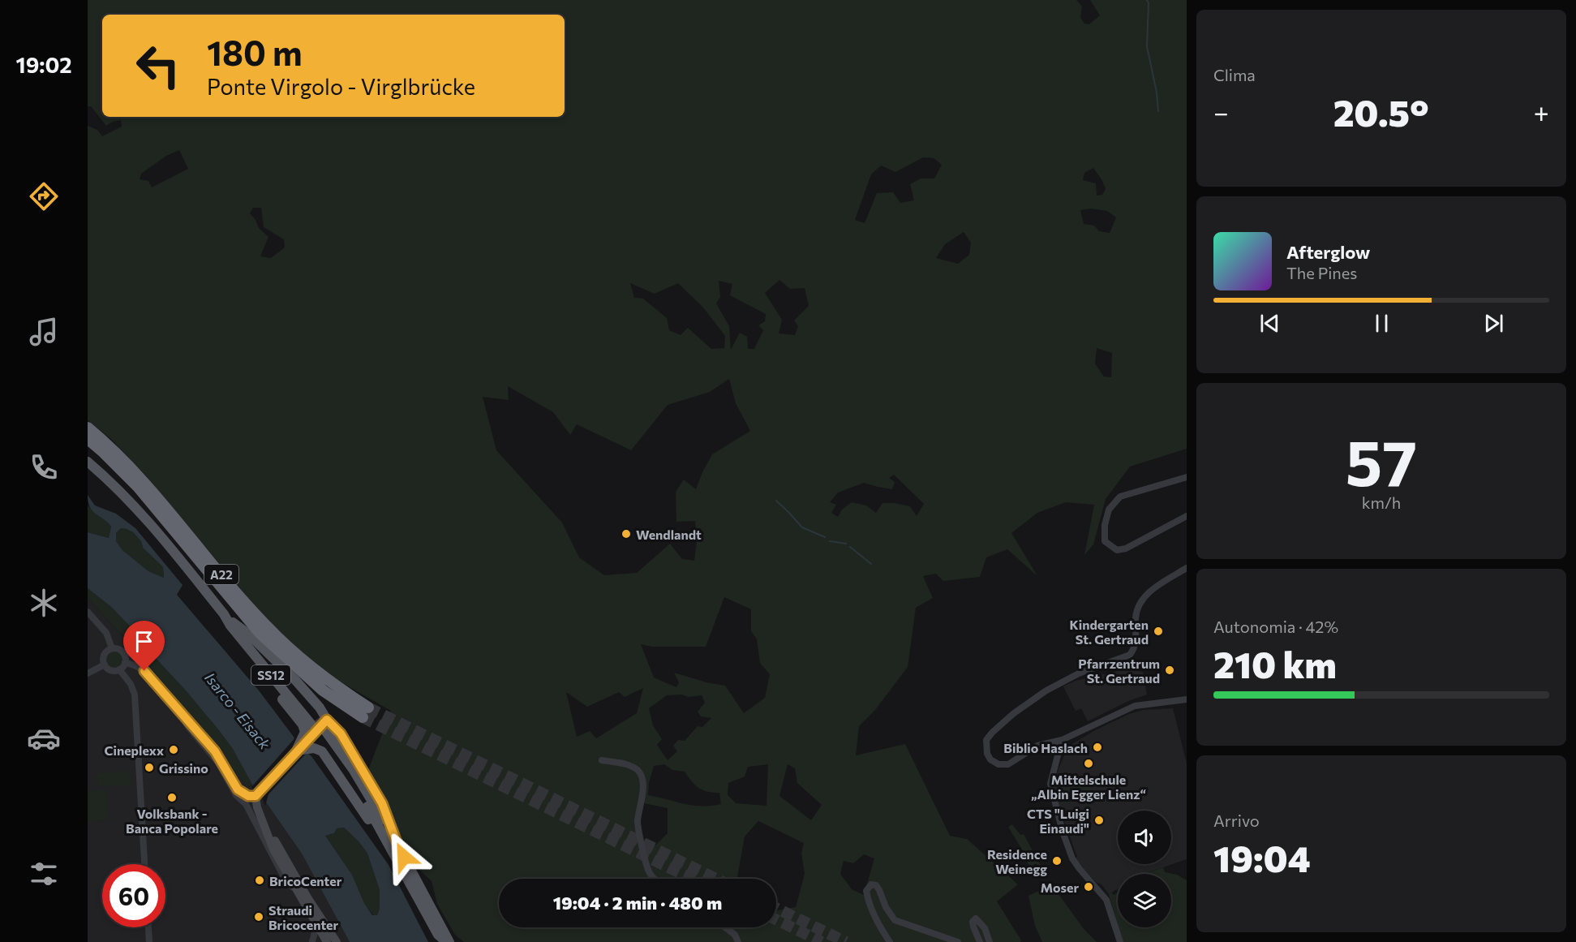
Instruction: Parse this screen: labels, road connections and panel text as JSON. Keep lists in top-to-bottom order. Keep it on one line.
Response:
{"streets":{"highway":["A22"],"main road":["SS12"]},"water":["Isarco - Eisack"],"places":["Wendlandt","Kindergarten St. Gertraud","Pfarrzentrum St. Gertraud","Biblio Haslach","Cineplexx","Mittelschule „Albin Egger Lienz“","Grissino","Volksbank - Banca Popolare","CTS \"Luigi Einaudi\"","Residence Weinegg","BricoCenter","Moser","Straudi Bricocenter"],"page":{"tabs":"19:02","tile":["Clima",["57","km/h"],["Autonomia · 42%","210 km"],["Arrivo","19:04"]],"turn":["180 m","Ponte Virgolo - Virglbrücke"],"heat":["−","20.5°","+"],"song":["Afterglow","The Pines"],"limit":"60","trip":"19:04 · 2 min · 480 m"}}
